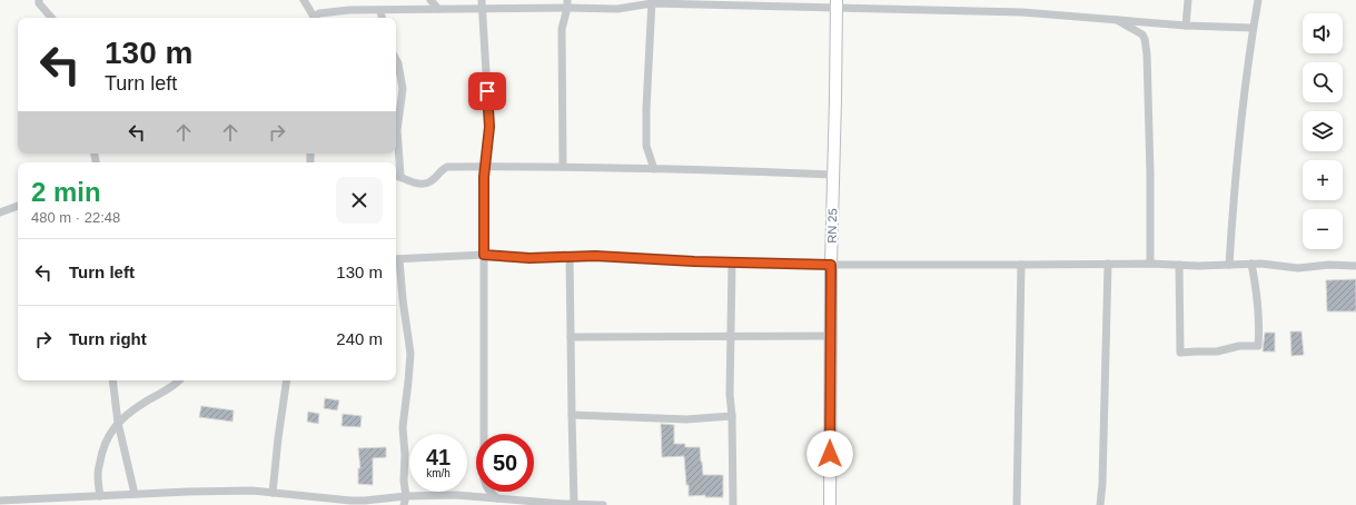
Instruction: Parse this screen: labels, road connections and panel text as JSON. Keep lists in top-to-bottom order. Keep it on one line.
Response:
{"streets":{"main road":["RN 25"]},"page":{"map_buttons":["+","−"],"turn":["130 m","Turn left"],"heading":["2 min","480 m · 22:48"],"list":[{"name":"Turn left","value":"130 m"},{"name":"Turn right","value":"240 m"}],"speed":"41 km/h","limit":"50"}}
